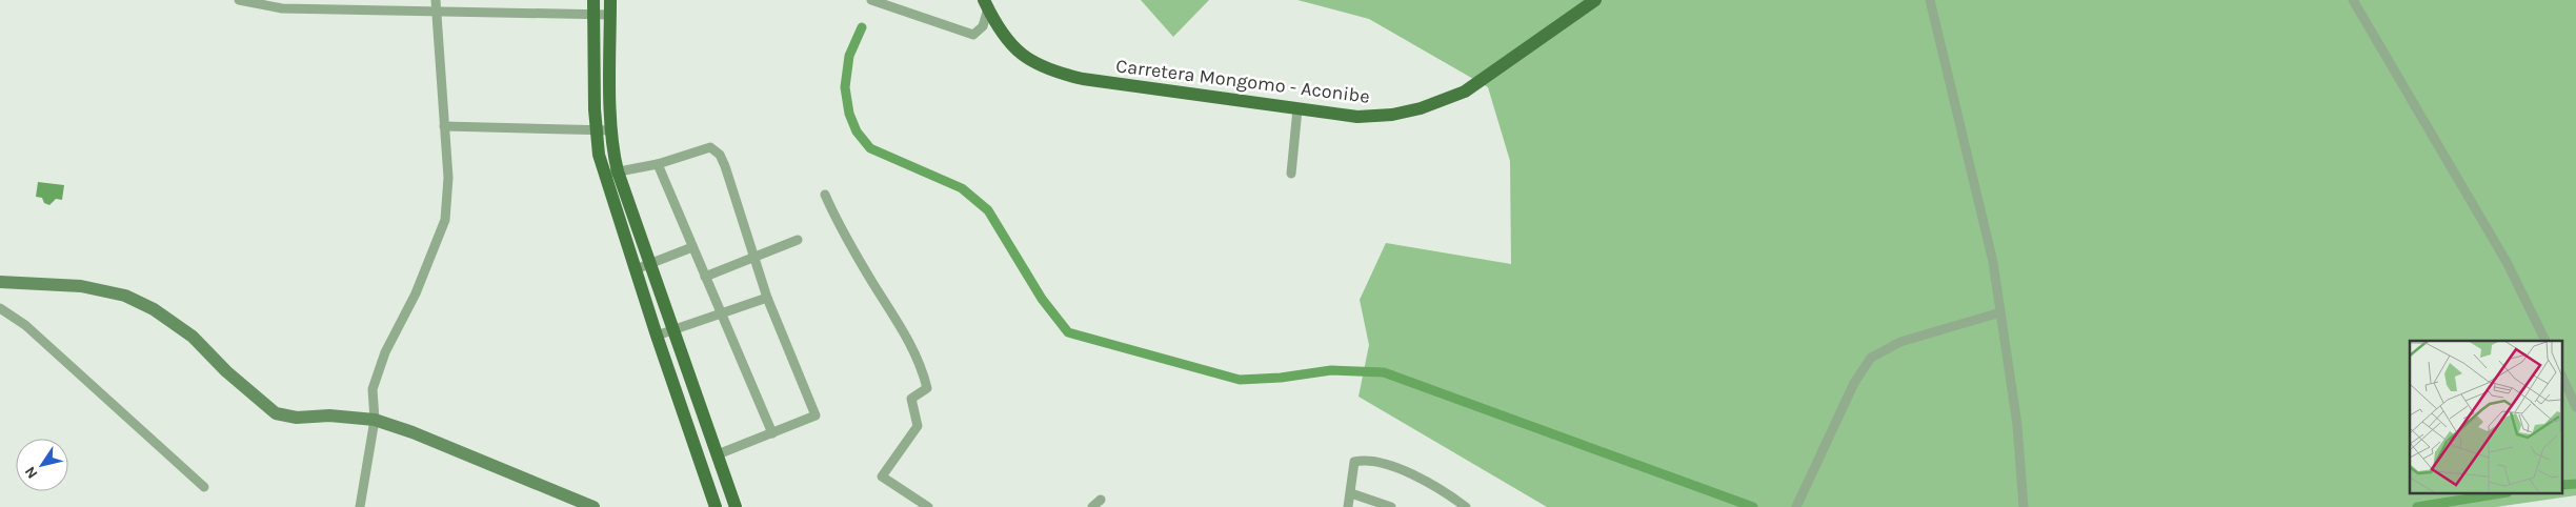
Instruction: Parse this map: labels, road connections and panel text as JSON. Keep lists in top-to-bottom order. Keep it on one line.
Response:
{"streets":{"main road":["Carretera Mongomo - Aconibe"]},"north":"bottom left"}
